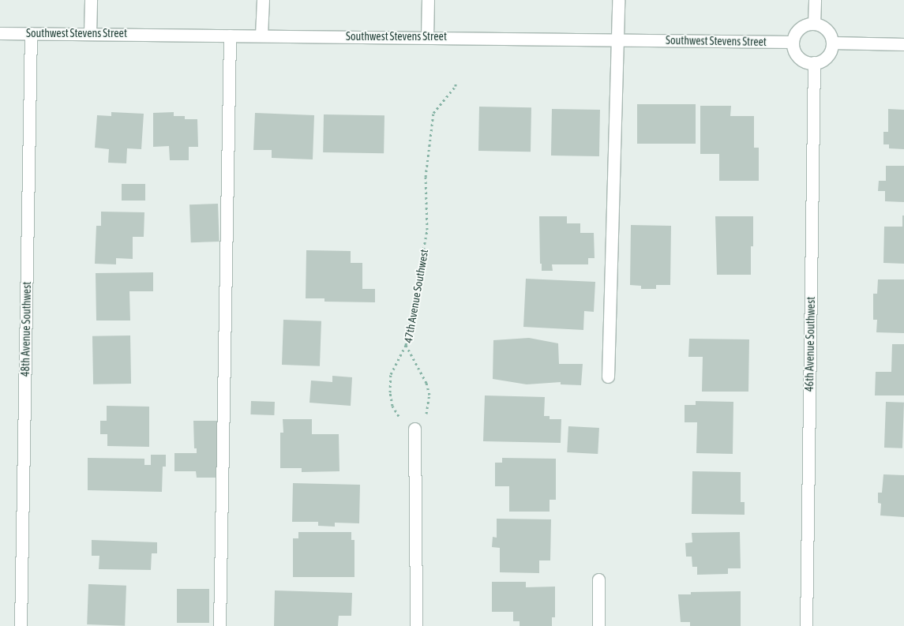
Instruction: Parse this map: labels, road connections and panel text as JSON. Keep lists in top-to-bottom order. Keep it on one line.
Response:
{"streets":{"street":["Southwest Stevens Street","48th Avenue Southwest","46th Avenue Southwest"],"path":["47th Avenue Southwest"]},"crossings":[["Southwest Stevens Street","48th Avenue Southwest"],["Southwest Stevens Street","46th Avenue Southwest"]]}
